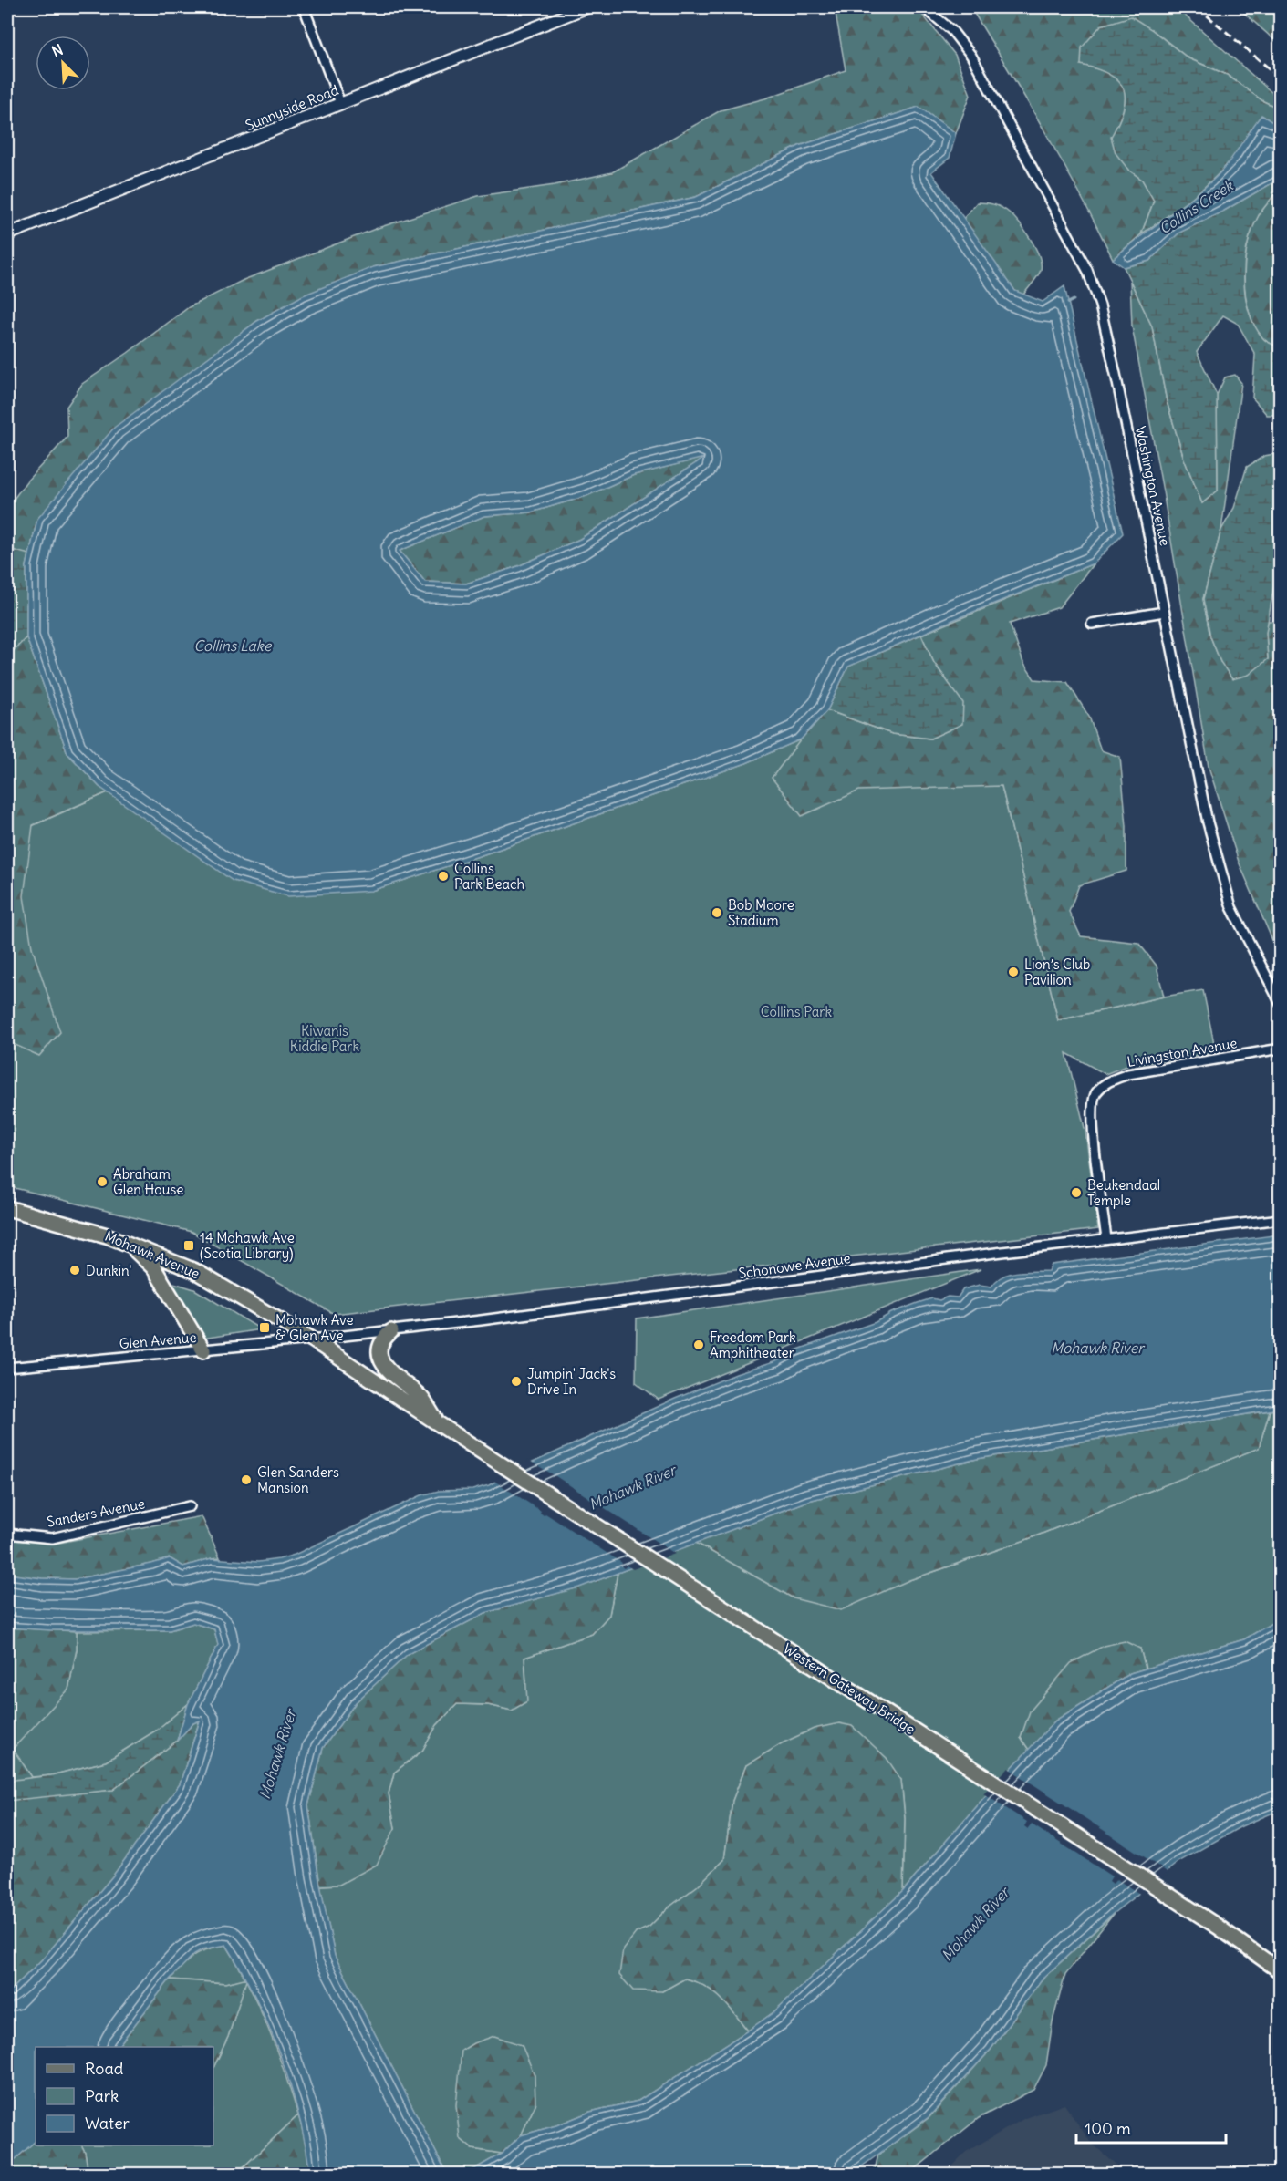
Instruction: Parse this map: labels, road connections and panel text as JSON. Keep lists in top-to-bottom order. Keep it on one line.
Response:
{"streets":{"main road":["Mohawk Avenue","Western Gateway Bridge"],"street":["Sunnyside Road","Washington Avenue","Livingston Avenue","Schonowe Avenue","Glen Avenue","Sanders Avenue"]},"crossings":[["Livingston Avenue","Schonowe Avenue"],["Mohawk Avenue","Schonowe Avenue"],["Mohawk Avenue","Glen Avenue"],["Mohawk Avenue","Western Gateway Bridge"],["Schonowe Avenue","Glen Avenue"]],"water":["Collins Creek","Collins Lake","Mohawk River"],"parks":["Collins Park","Kiwanis Kiddie Park"],"places":{"other":["Collins Park Beach","Bob Moore Stadium","Lion’s Club Pavilion","Abraham Glen House","Beukendaal Temple","Dunkin'","Freedom Park Amphitheater","Jumpin' Jack's Drive In","Glen Sanders Mansion"],"transit":["14 Mohawk Ave (Scotia Library)","Mohawk Ave & Glen Ave"]},"legend":["Road","Park","Water"],"scale_bar":"100 m","north":"top left"}
